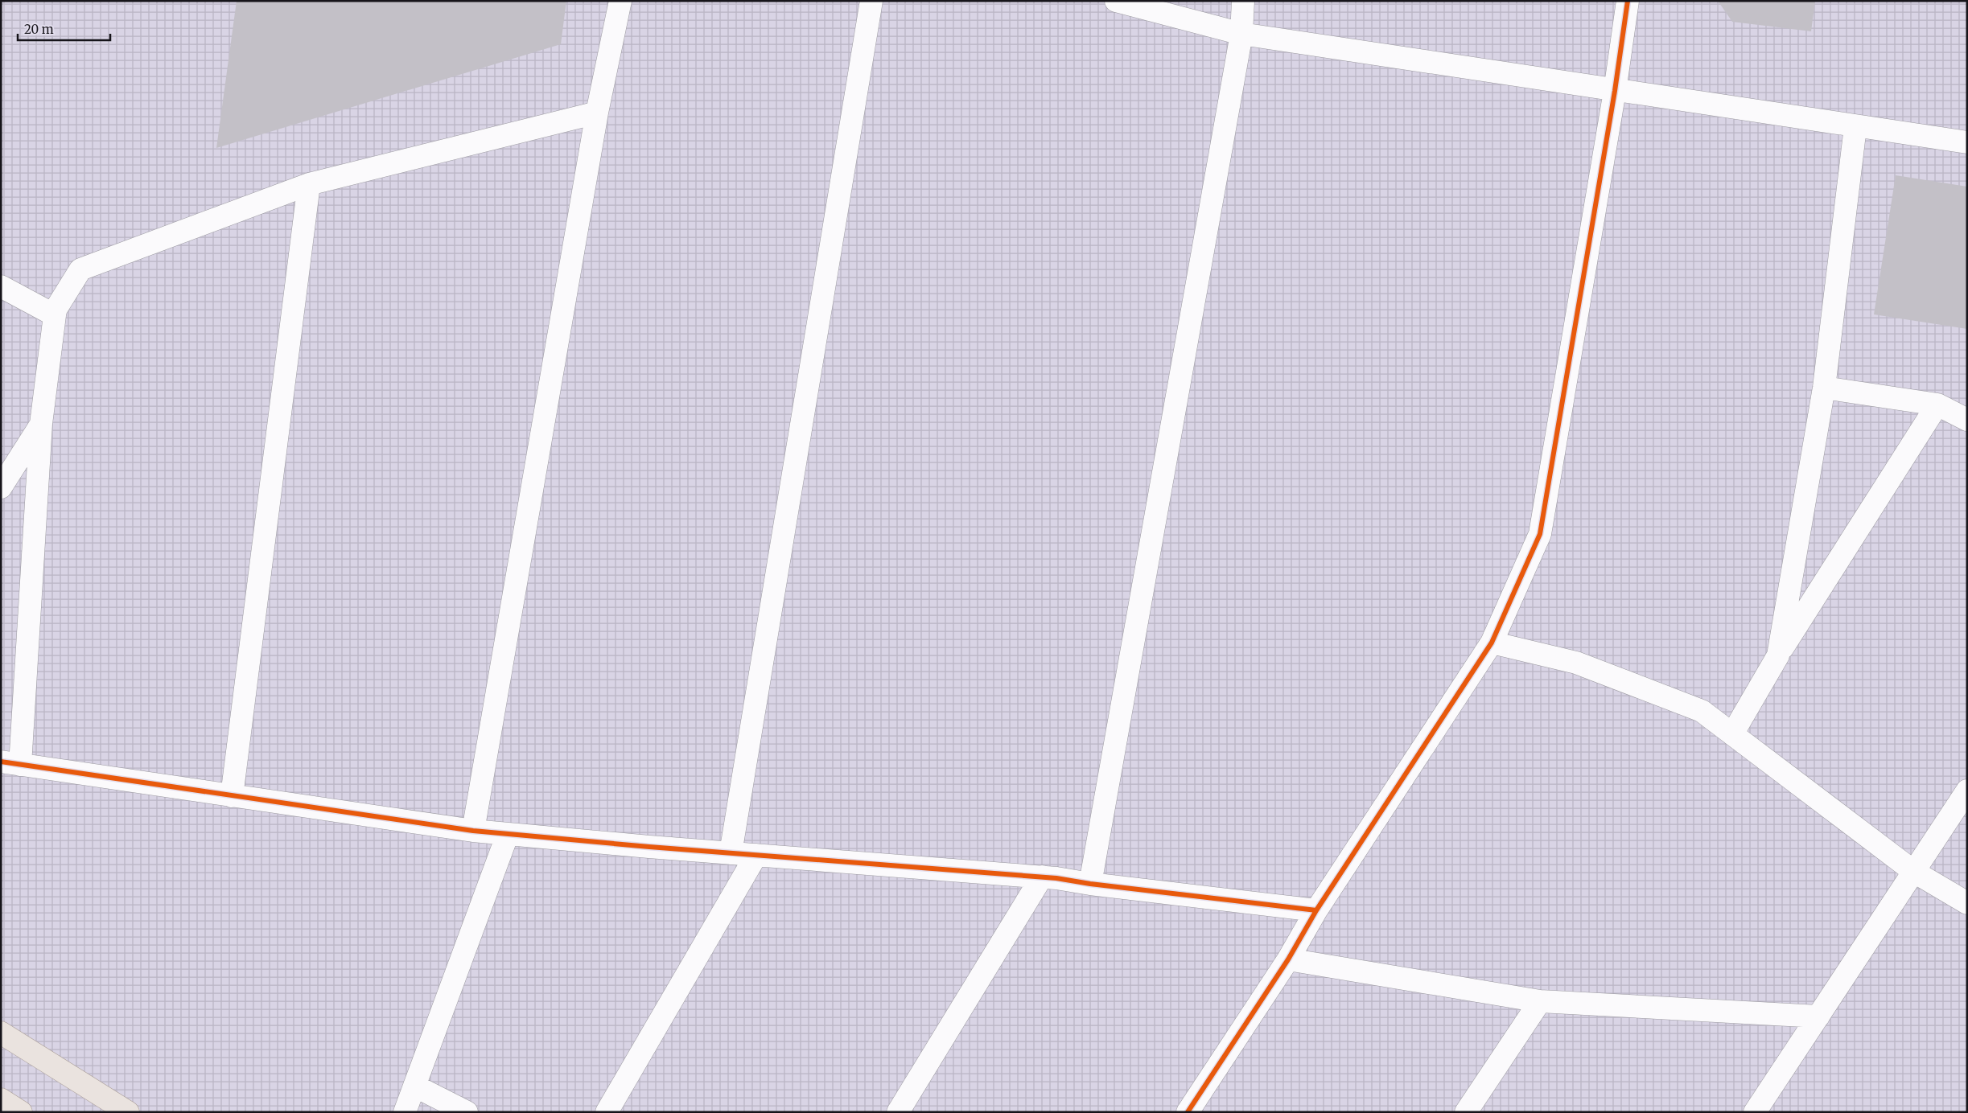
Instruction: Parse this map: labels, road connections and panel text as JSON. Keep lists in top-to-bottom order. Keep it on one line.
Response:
{"scale_bar":"20 m"}
